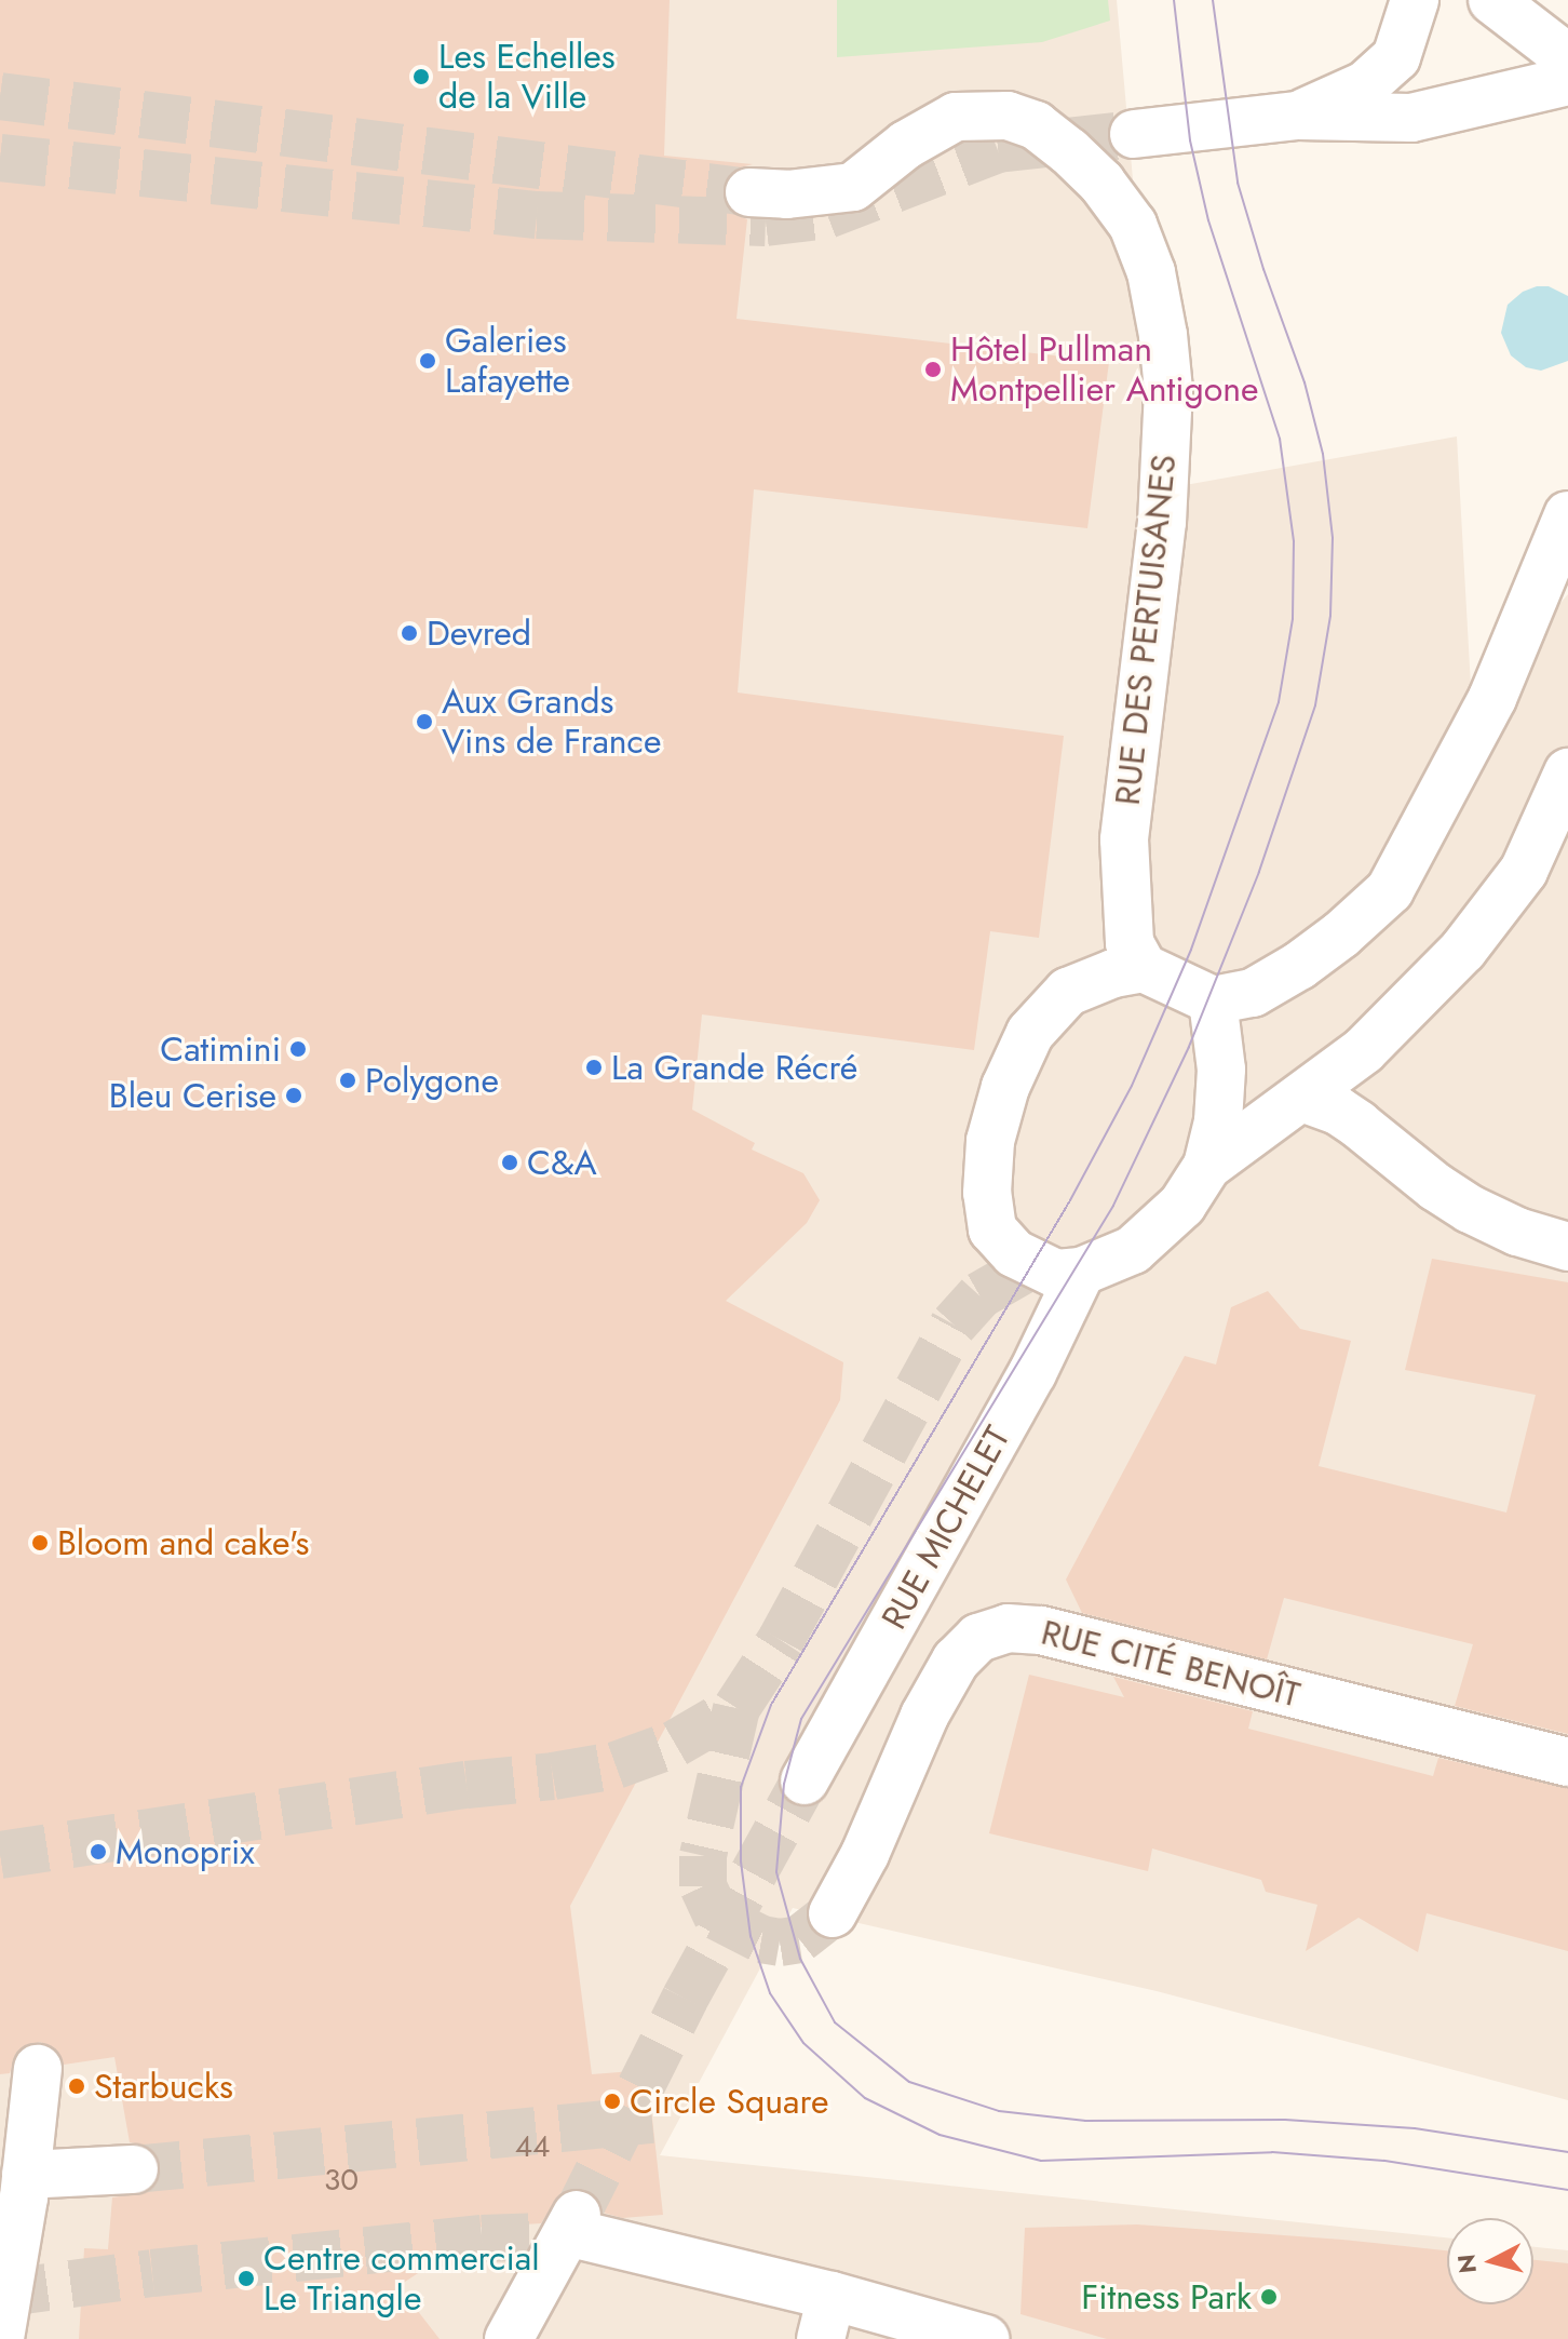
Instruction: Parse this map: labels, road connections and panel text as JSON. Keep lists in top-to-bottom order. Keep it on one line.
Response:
{"streets":{"street":["RUE DES PERTUISANES","RUE MICHELET","RUE CITÉ BENOÎT"]},"crossings":[["RUE DES PERTUISANES","RUE MICHELET"]],"places":["Les Echelles de la Ville","Galeries Lafayette","Hôtel Pullman Montpellier Antigone","Devred","Aux Grands Vins de France","Catimini","La Grande Récré","Polygone","Bleu Cerise","C&A","Bloom and cake's","Monoprix","Starbucks","Circle Square","Centre commercial Le Triangle","Fitness Park"],"house_numbers":["44","30"],"north":"left"}
